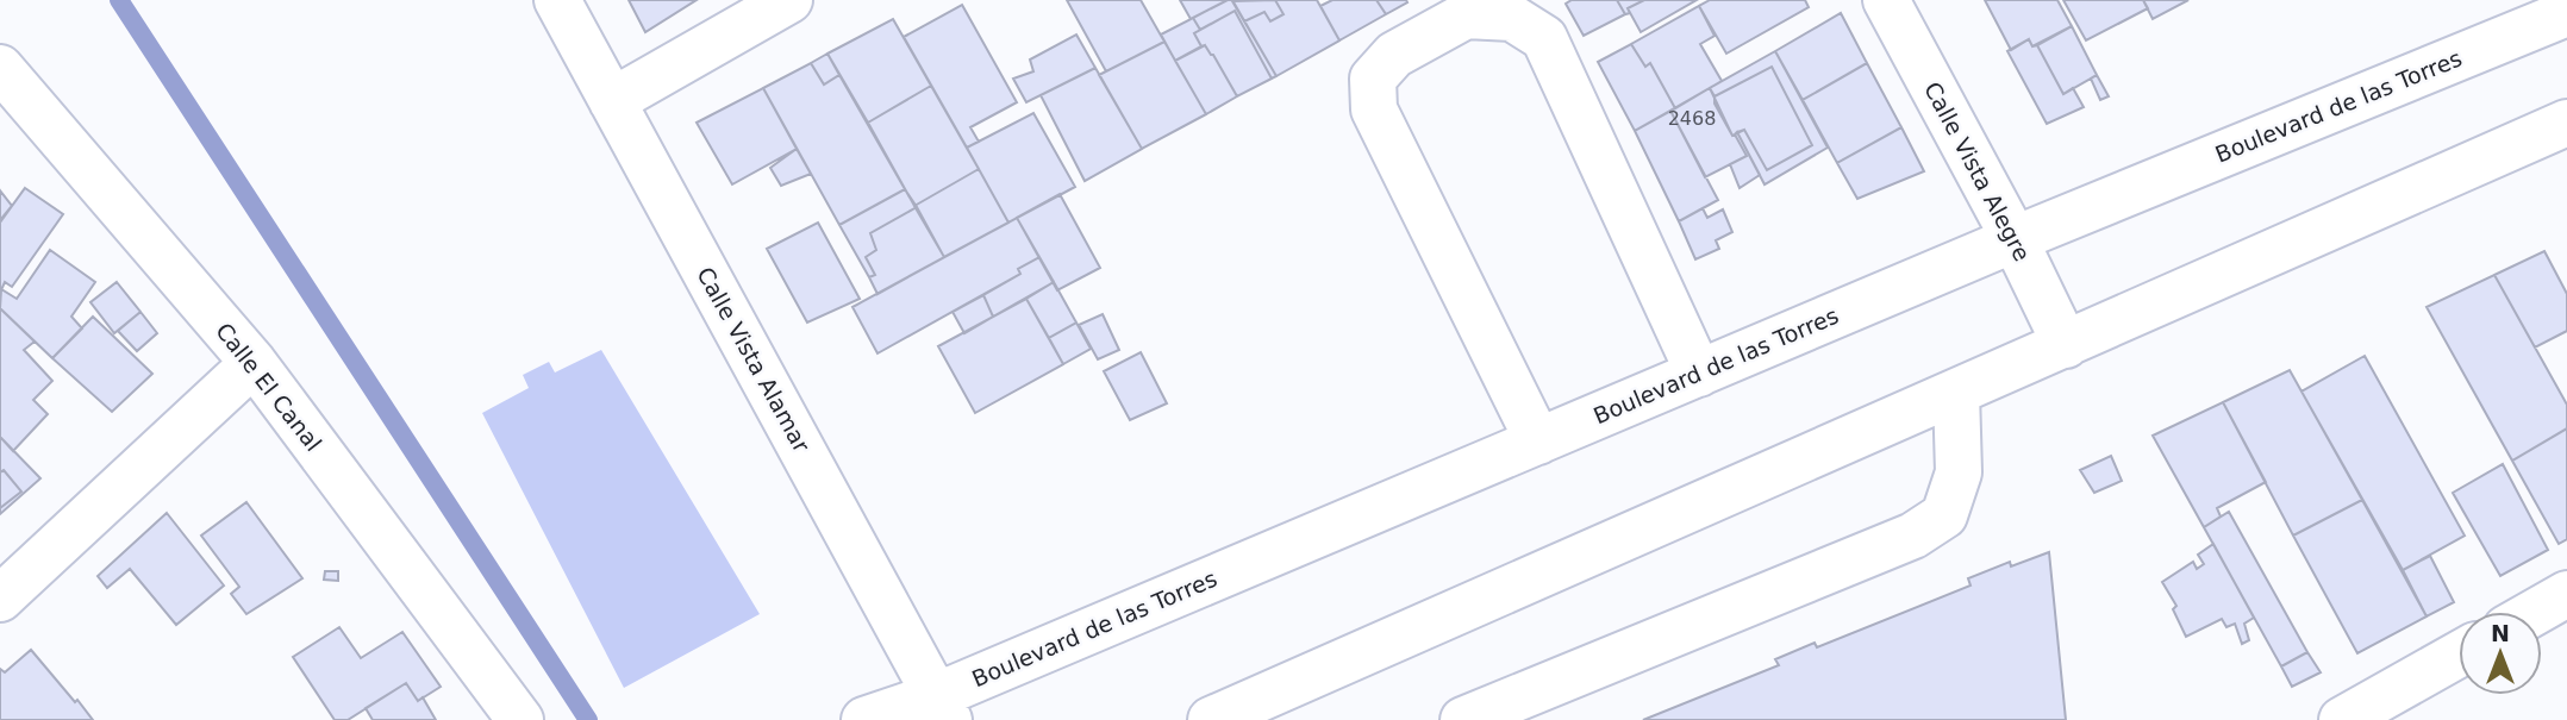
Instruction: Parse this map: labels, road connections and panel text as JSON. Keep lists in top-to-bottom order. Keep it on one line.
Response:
{"streets":{"street":["Boulevard de las Torres","Calle Vista Alegre","Calle Vista Alamar","Calle El Canal"]},"crossings":[["Boulevard de las Torres","Calle Vista Alegre"],["Boulevard de las Torres","Calle Vista Alamar"]],"house_numbers":["2468"],"north":"top"}
